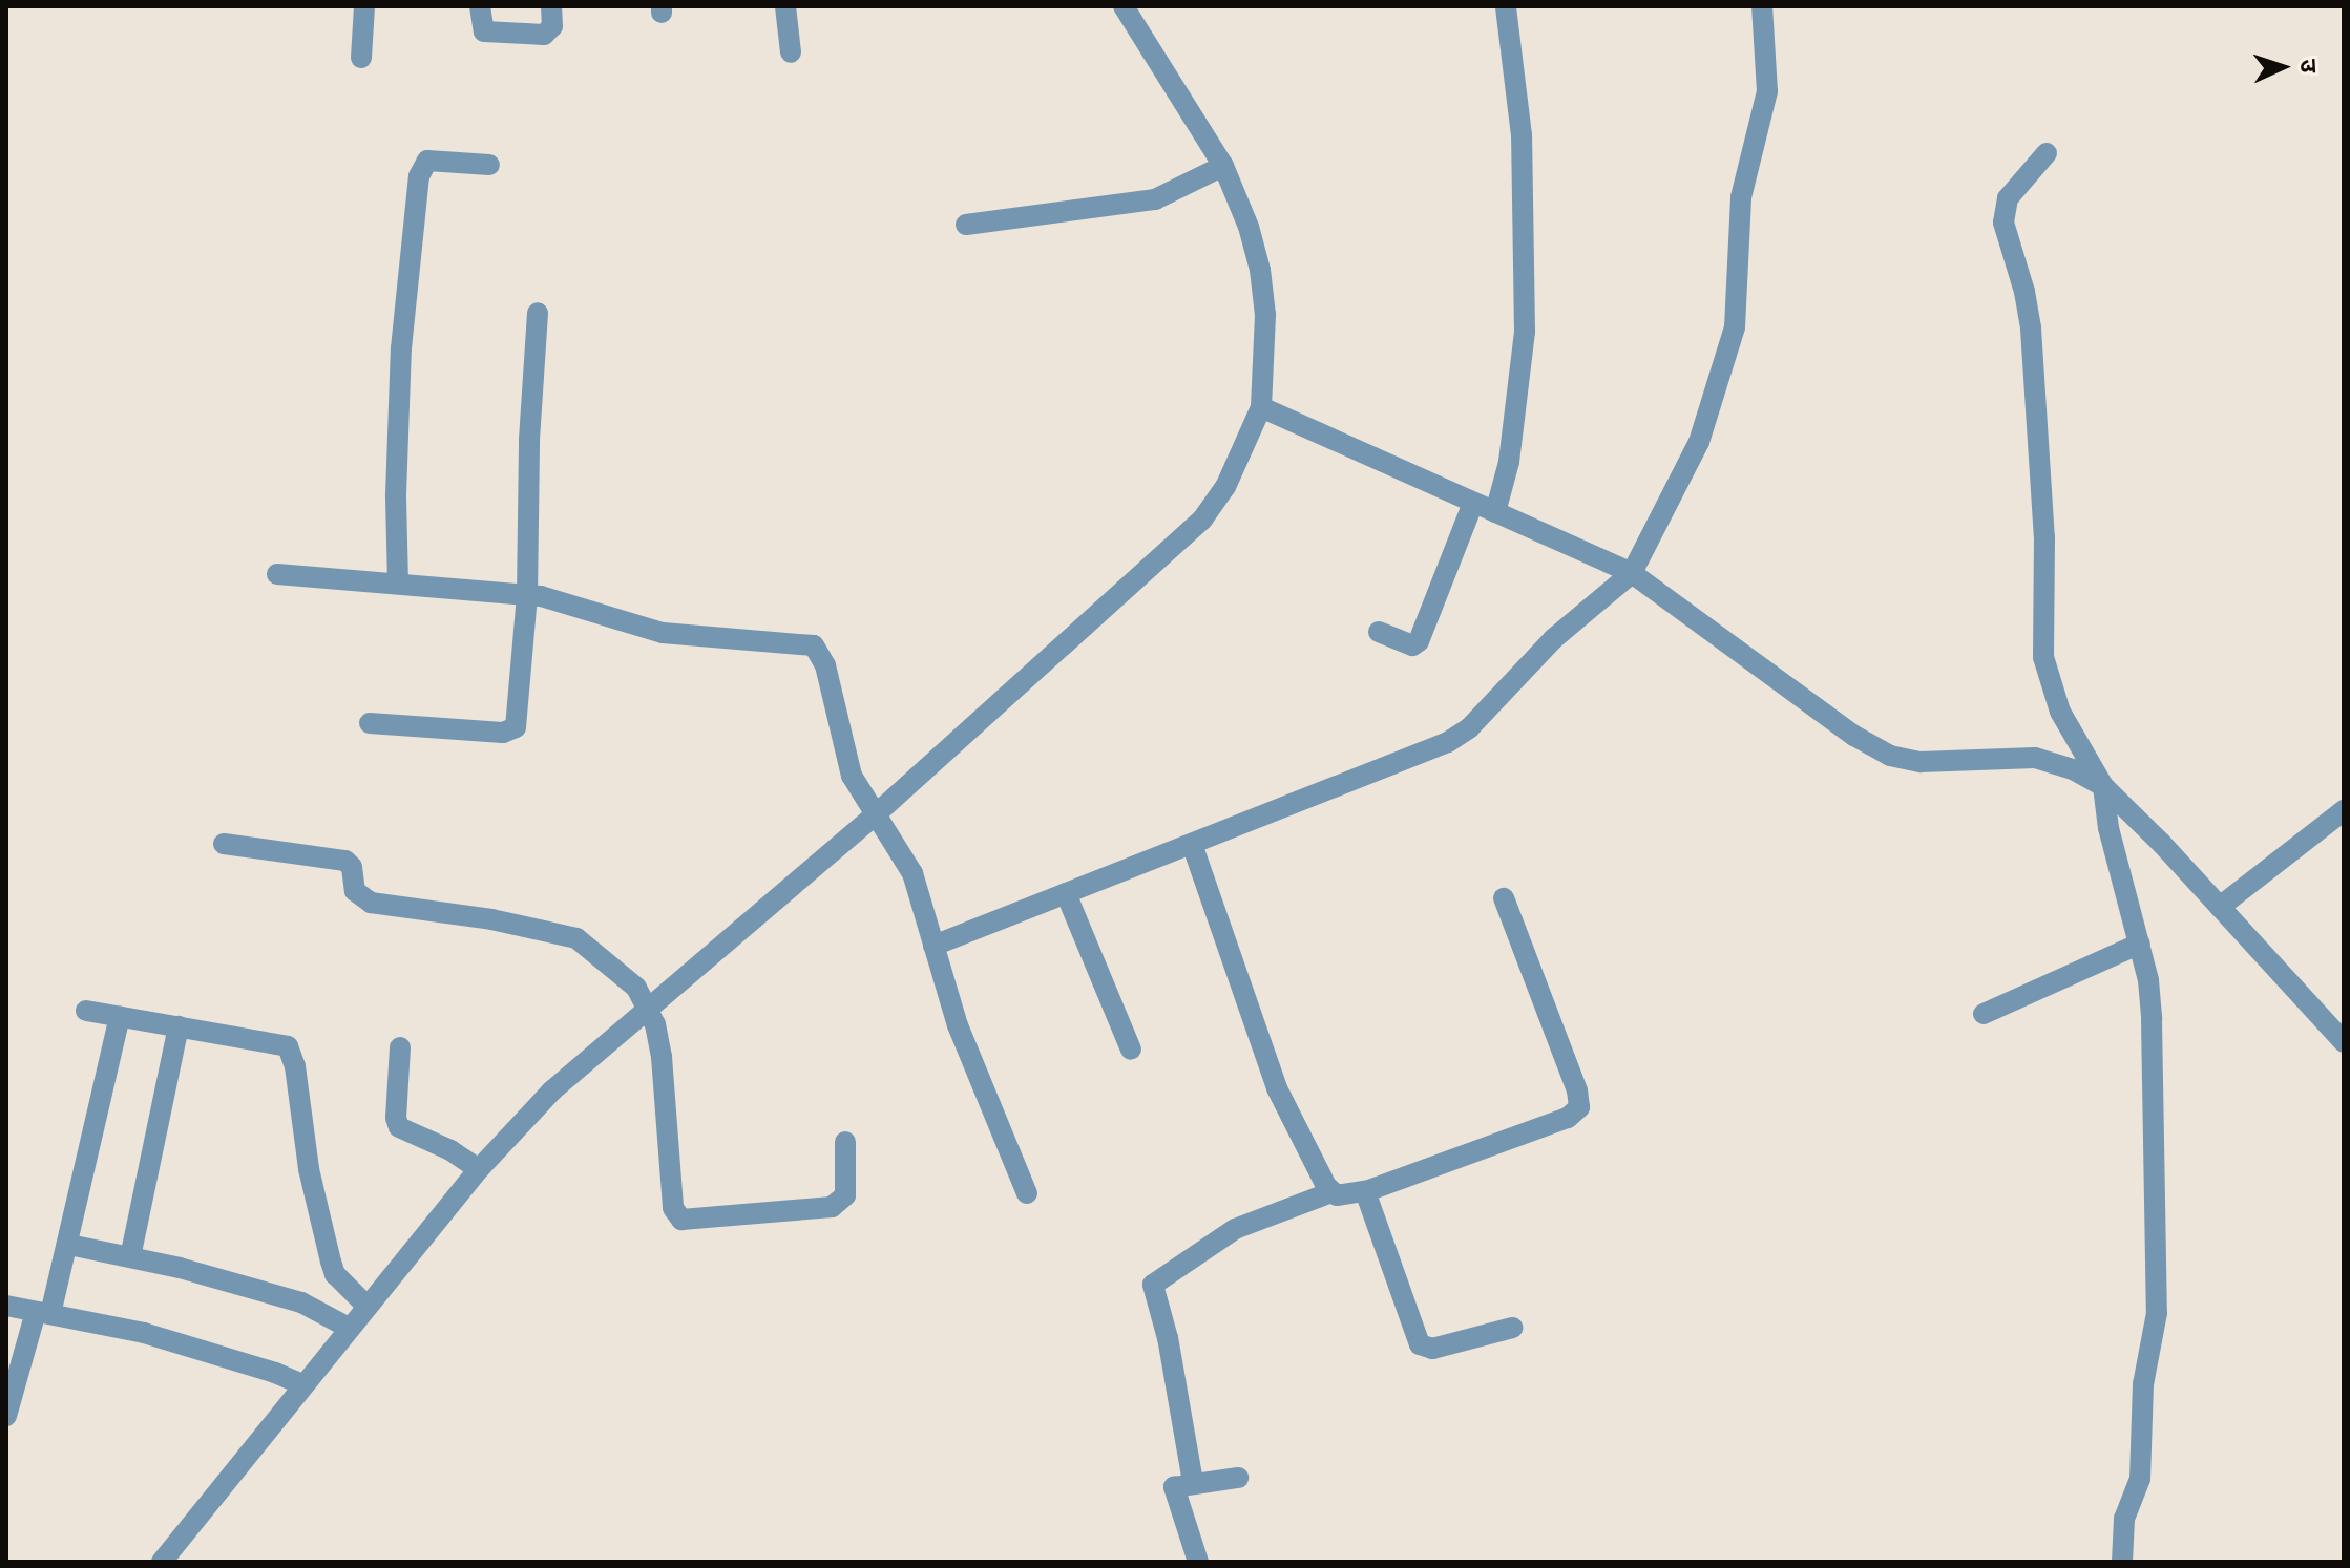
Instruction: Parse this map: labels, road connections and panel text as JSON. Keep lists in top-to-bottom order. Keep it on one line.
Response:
{"north":"right"}
